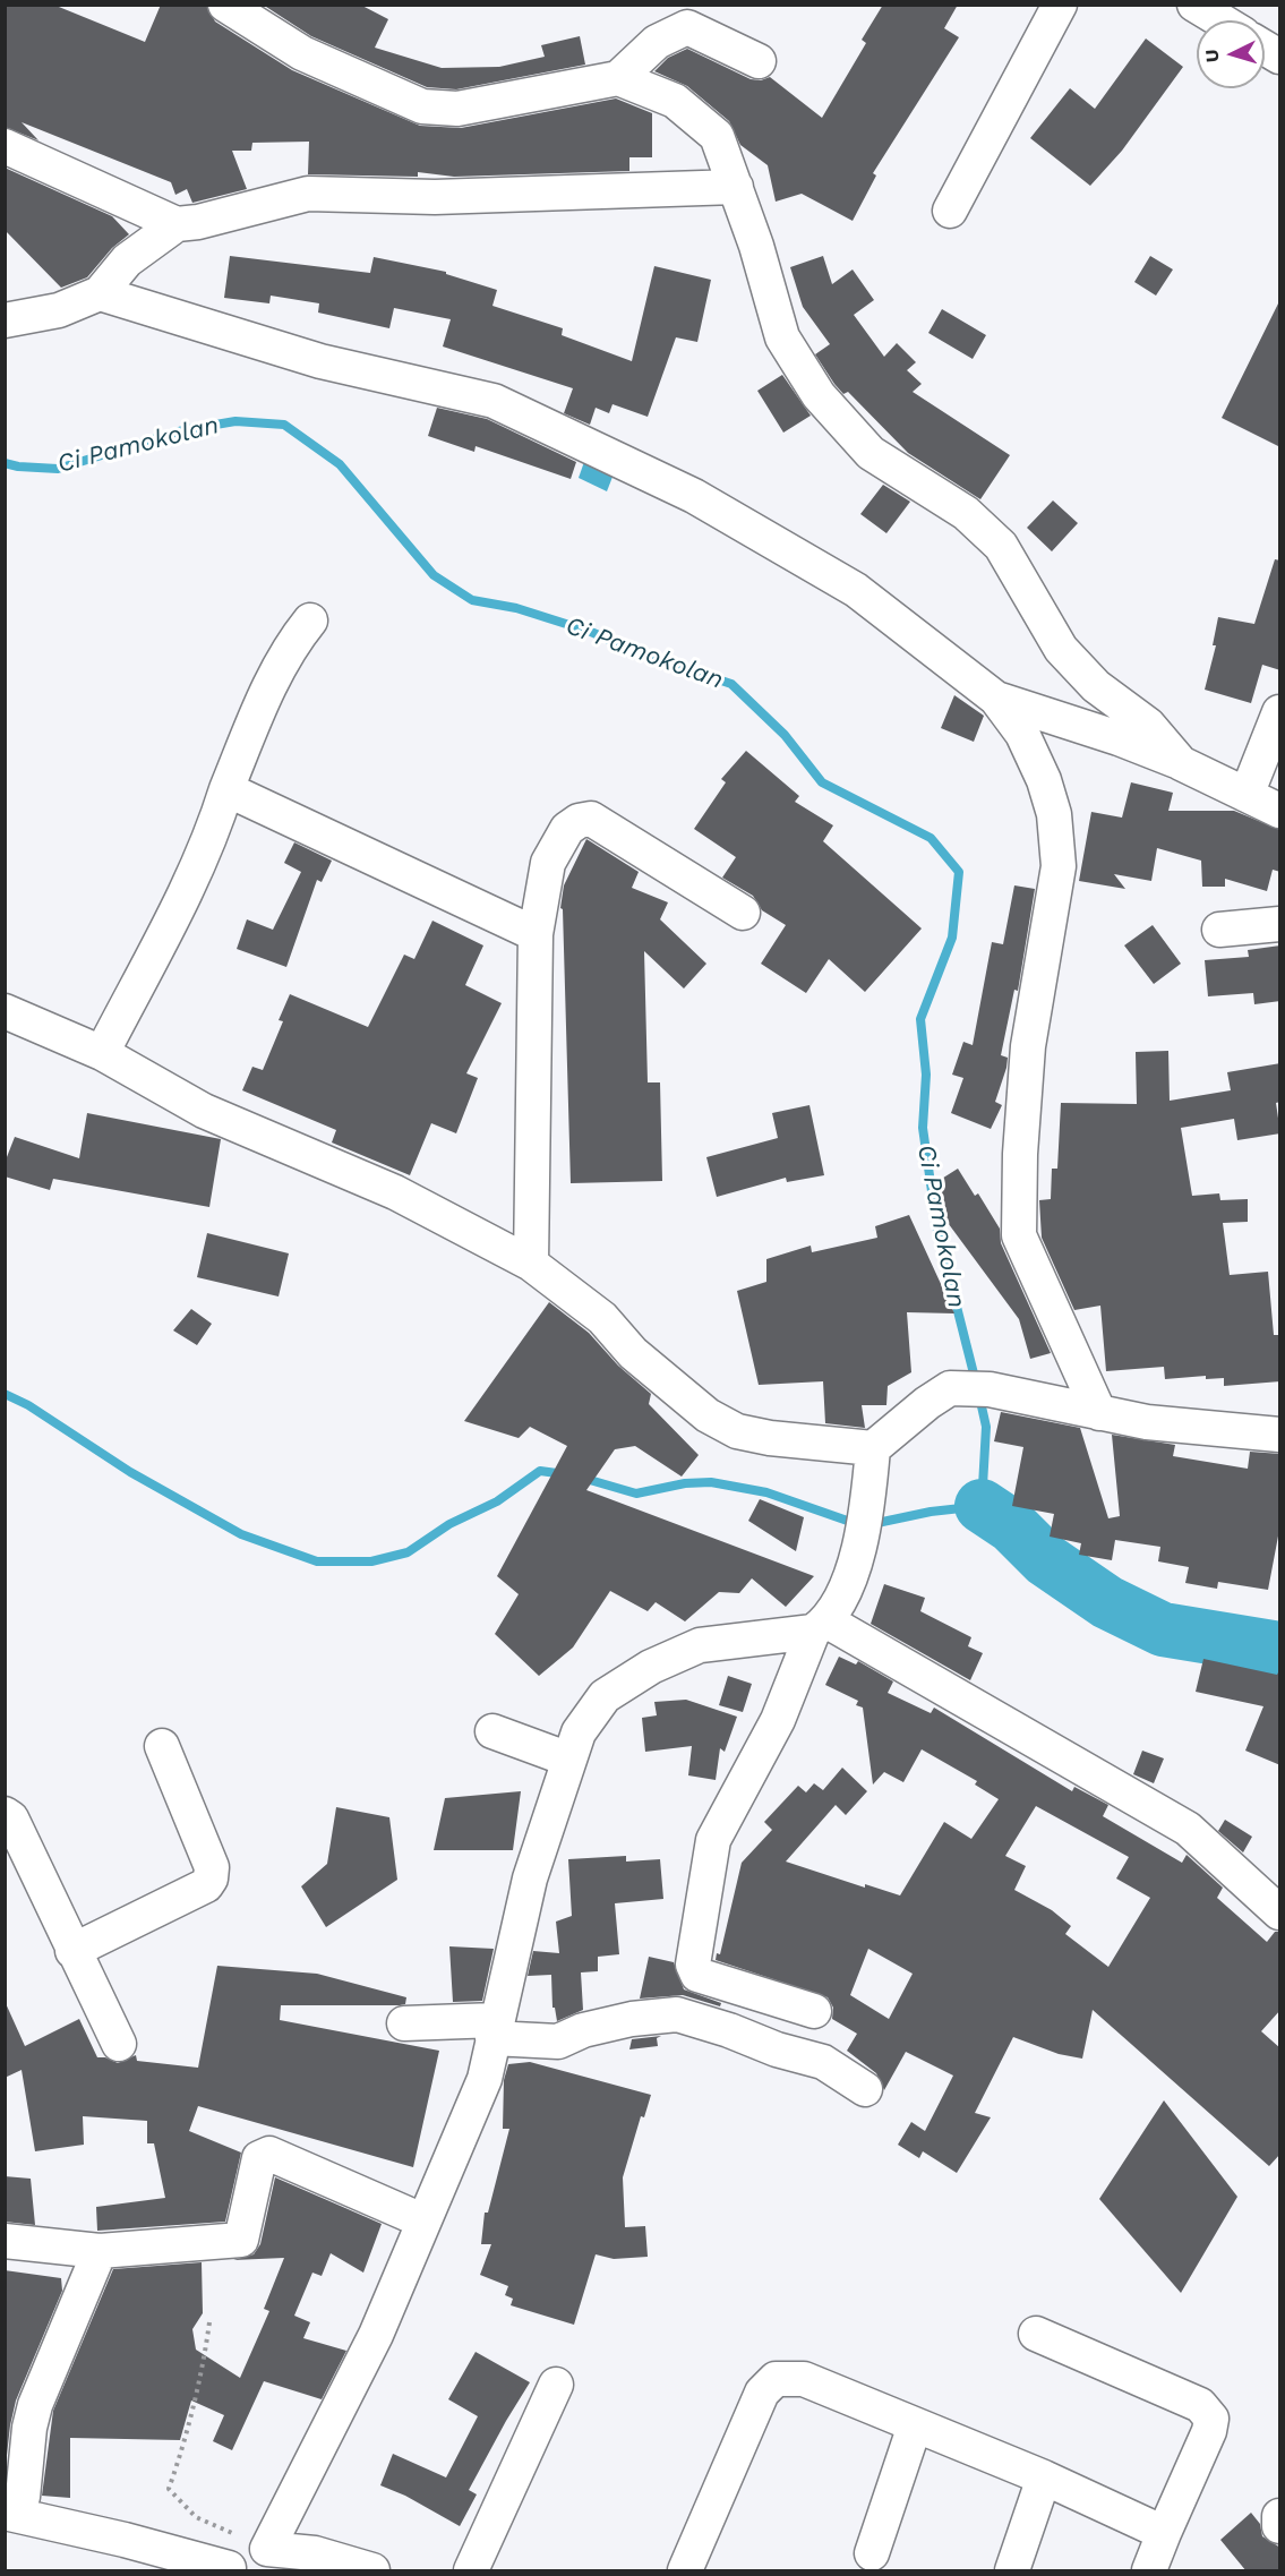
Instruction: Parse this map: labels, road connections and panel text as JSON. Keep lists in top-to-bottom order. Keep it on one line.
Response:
{"water":["Ci Pamokolan"],"north":"left"}
